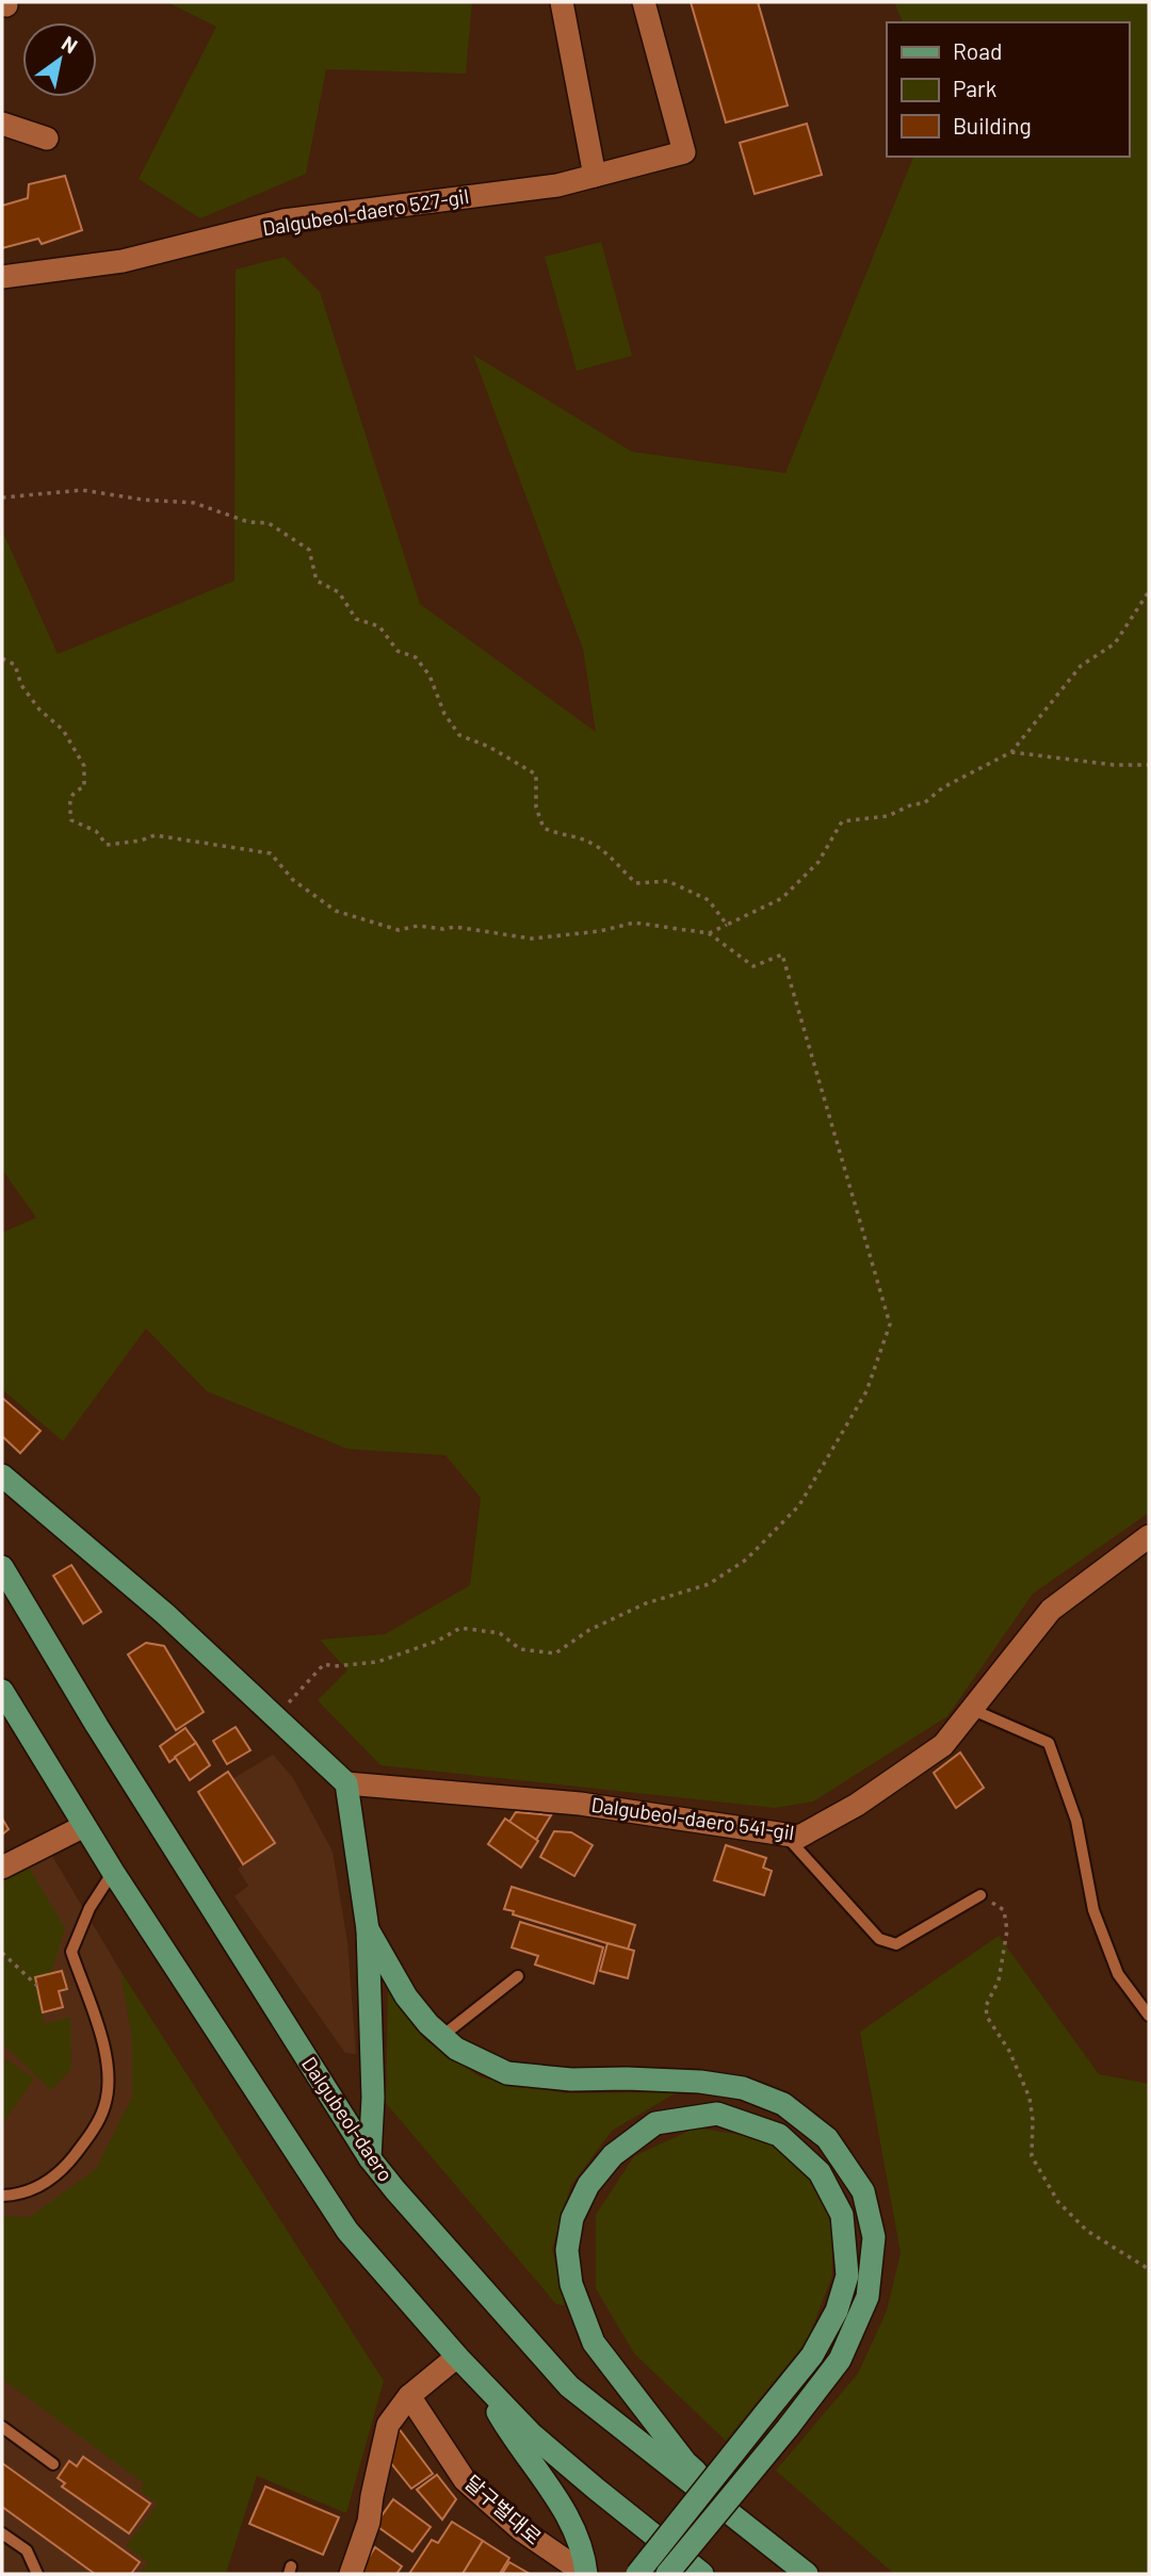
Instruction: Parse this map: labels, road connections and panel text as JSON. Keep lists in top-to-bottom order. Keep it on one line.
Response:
{"streets":{"main road":["Dalgubeol-daero"],"street":["Dalgubeol-daero 527-gil","Dalgubeol-daero 541-gil","달구벌대로"]},"legend":["Road","Park","Building"],"north":"top right"}
